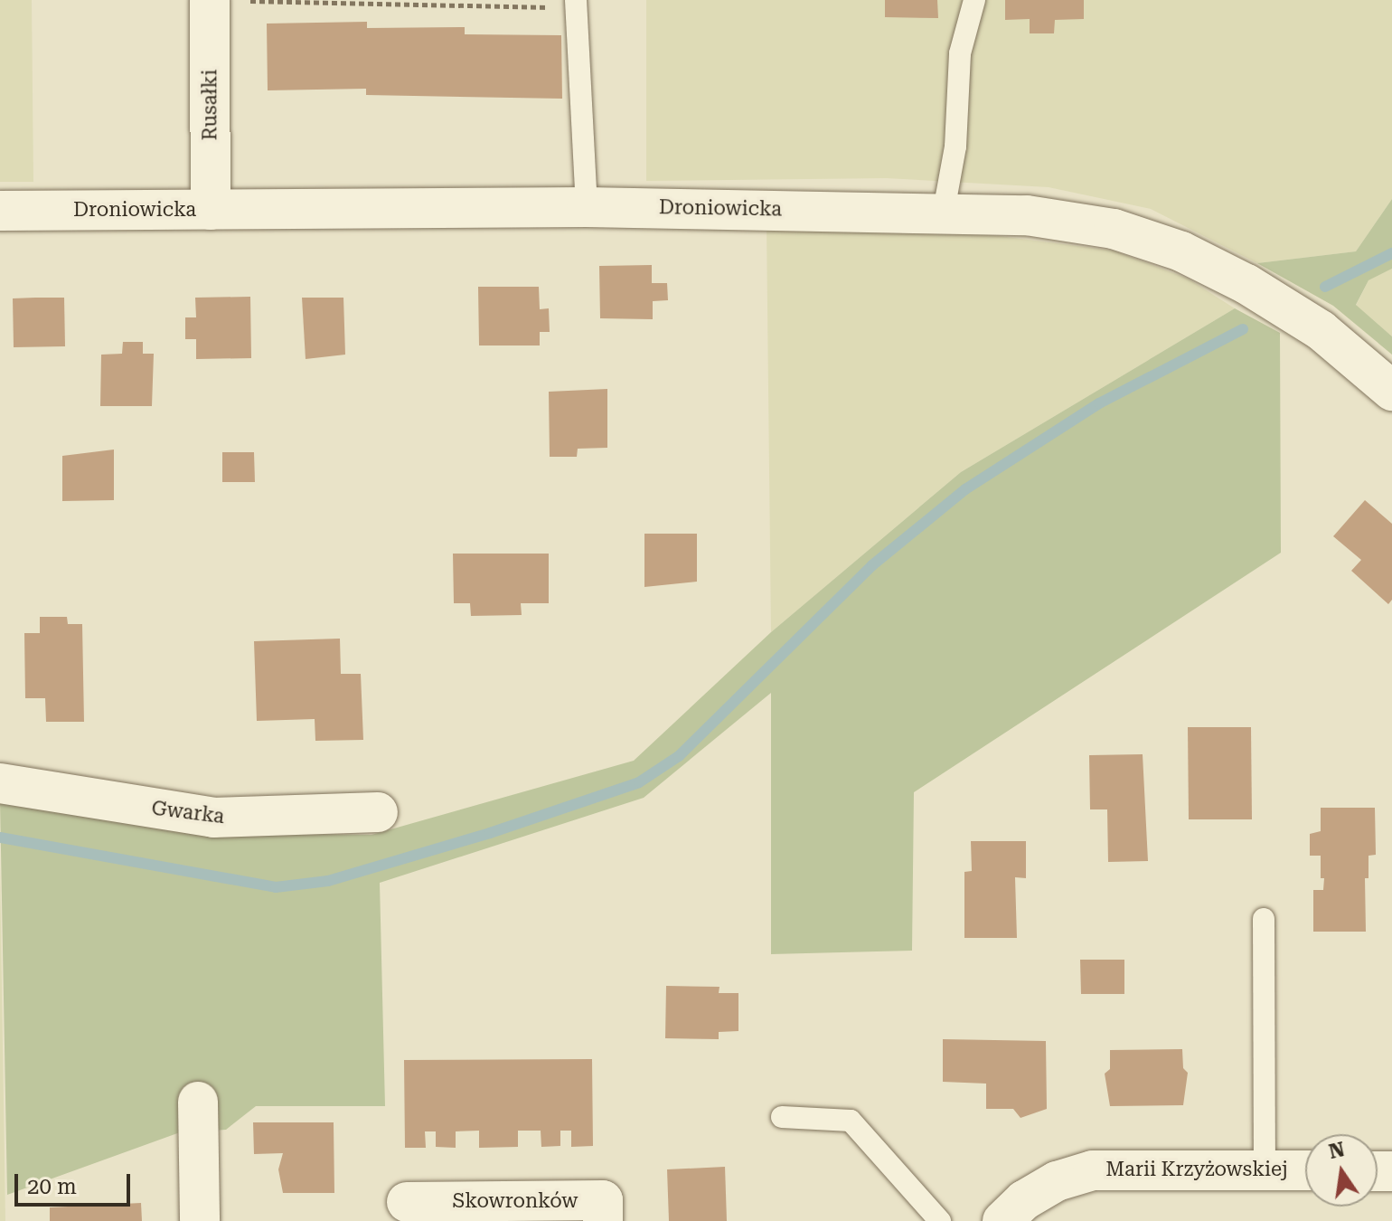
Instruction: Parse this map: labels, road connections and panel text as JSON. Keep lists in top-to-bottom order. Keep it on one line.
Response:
{"streets":{"street":["Rusałki","Droniowicka","Gwarka","Marii Krzyżowskiej","Skowronków"]},"crossings":[["Rusałki","Droniowicka"]],"scale_bar":"20 m","north":"top"}
